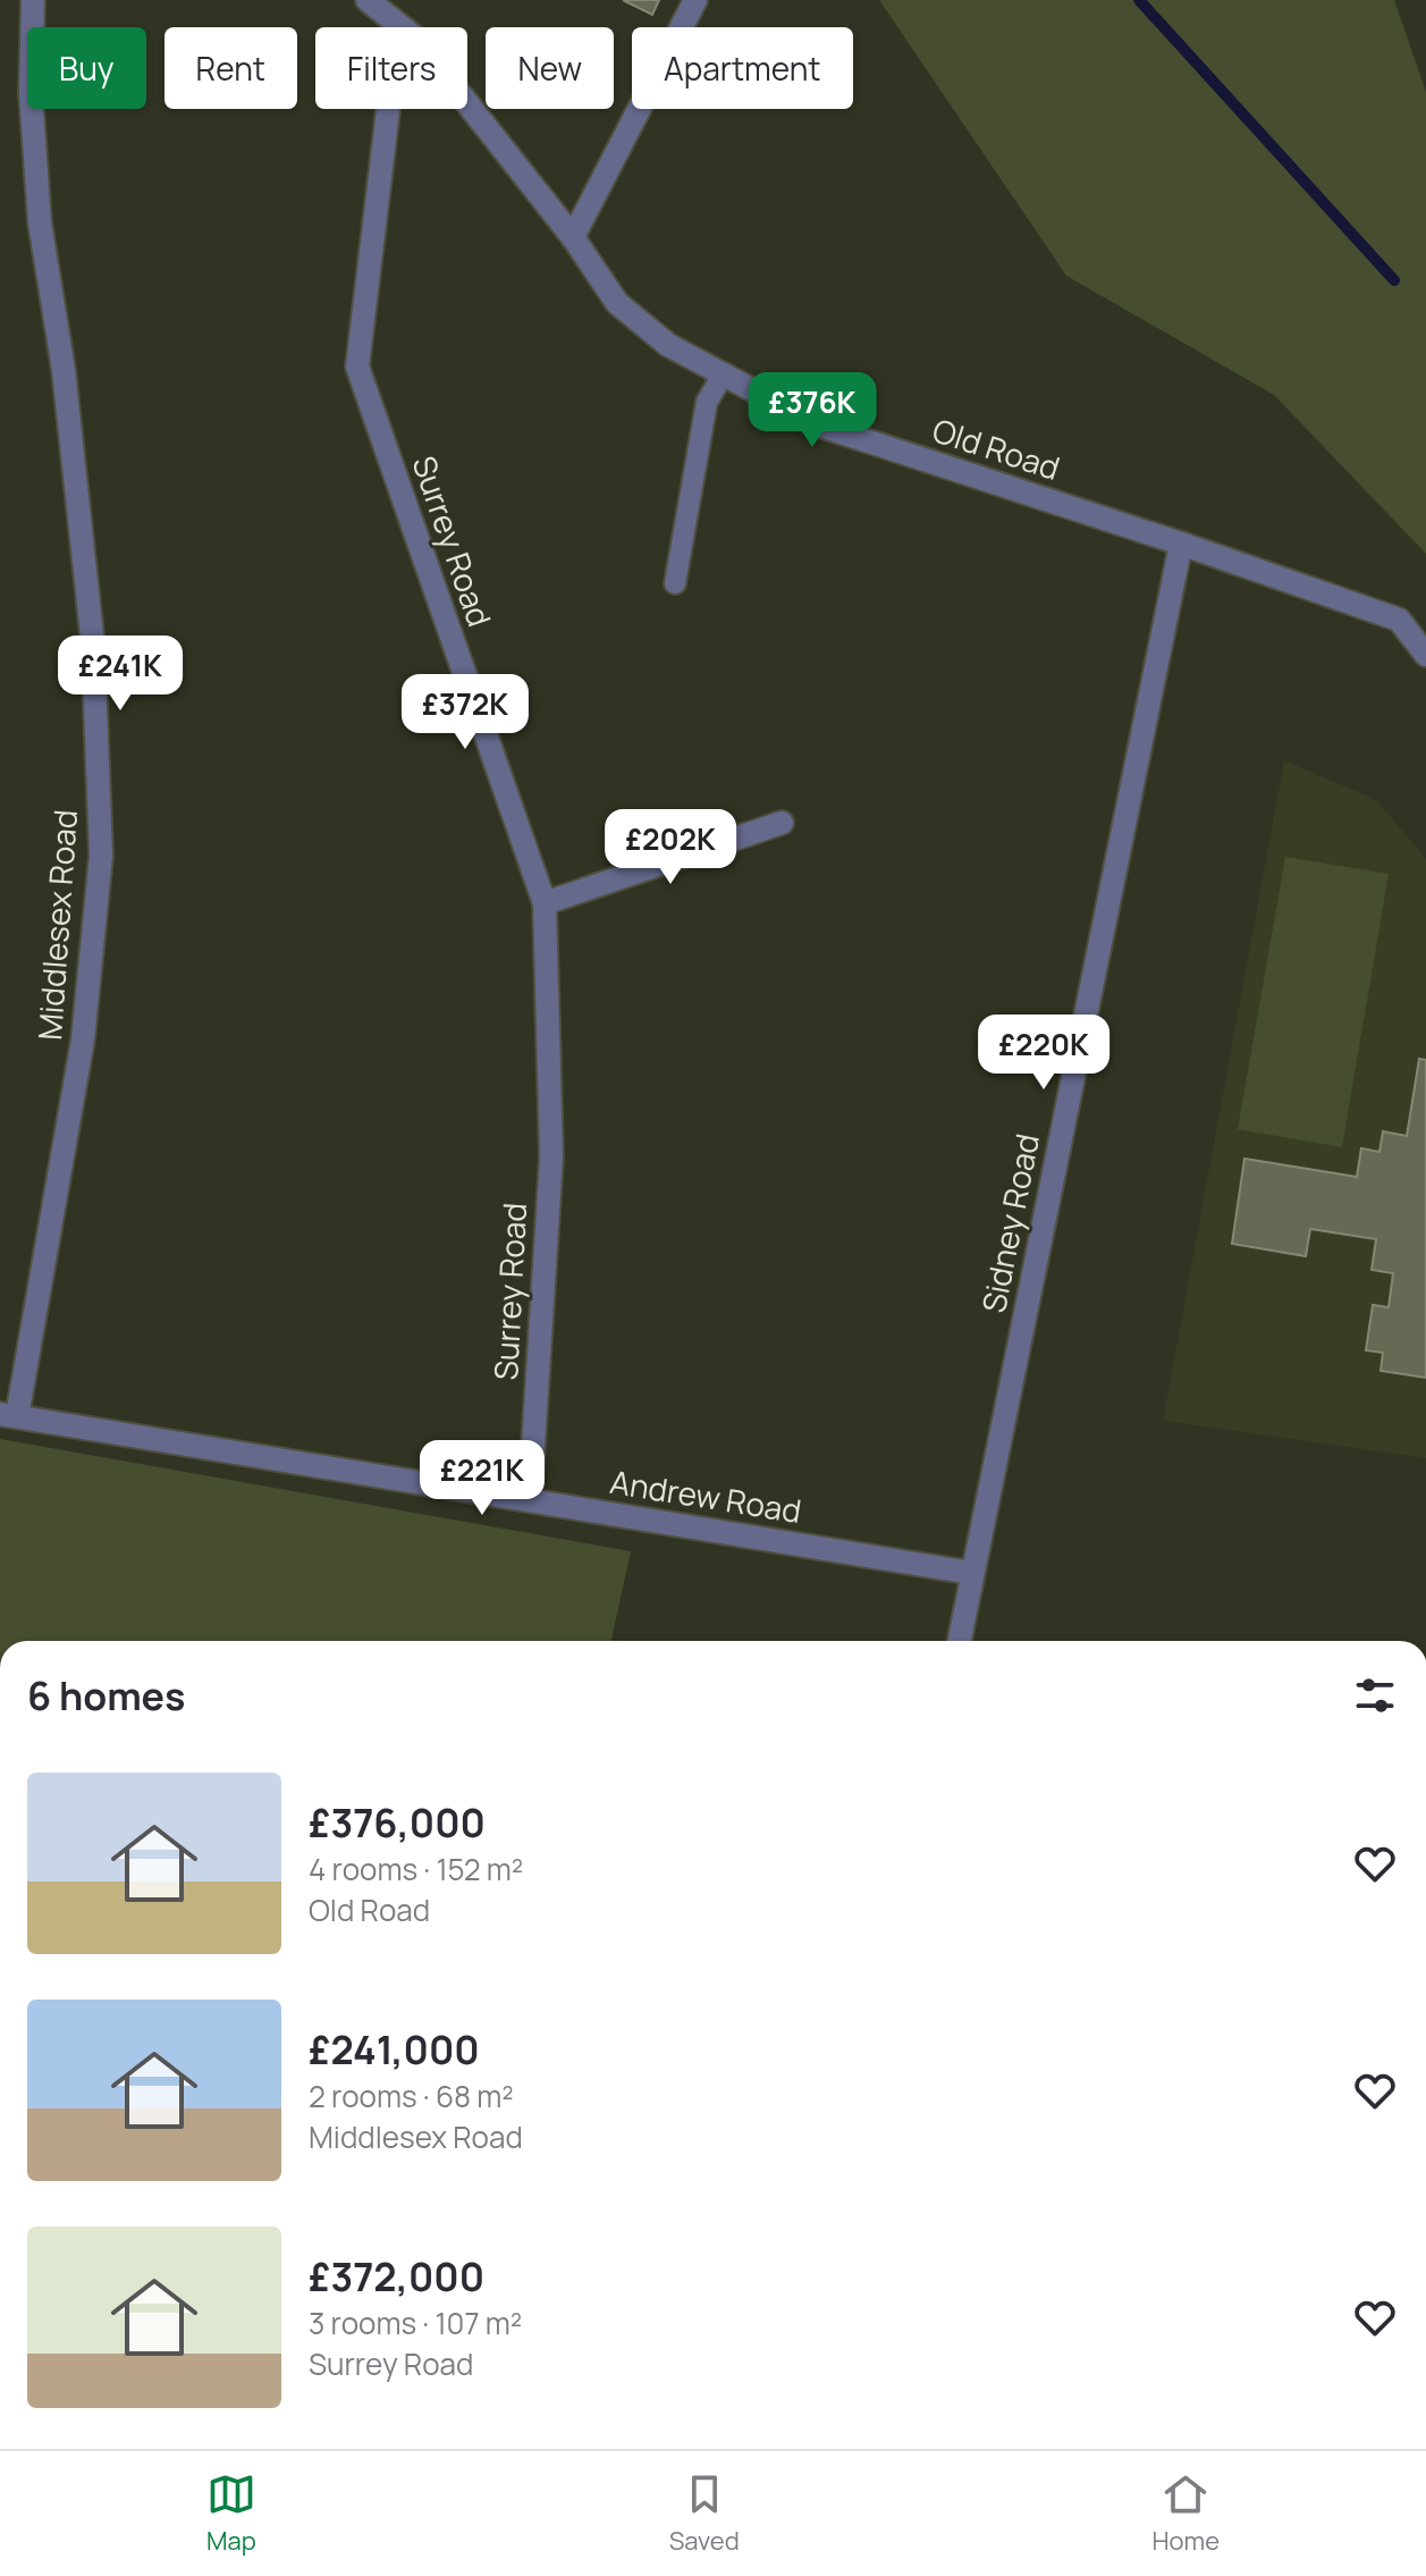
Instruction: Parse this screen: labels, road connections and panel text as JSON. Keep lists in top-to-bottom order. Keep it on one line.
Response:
{"streets":{"street":["Old Road","Surrey Road","Middlesex Road","Sidney Road","Andrew Road"]},"crossings":[["Old Road","Sidney Road"],["Surrey Road","Andrew Road"],["Middlesex Road","Andrew Road"],["Sidney Road","Andrew Road"]],"page":{"chip":["Buy","Rent","Filters","New","Apartment"],"price":["£376K","£241K","£372K","£202K","£220K","£221K"],"heading":"6 homes","list":[{"name":"£376,000","note":"4 rooms · 152 m² · Old Road"},{"name":"£241,000","note":"2 rooms · 68 m² · Middlesex Road"},{"name":"£372,000","note":"3 rooms · 107 m² · Surrey Road"}],"tabs":["Map","Saved","Home"]}}
